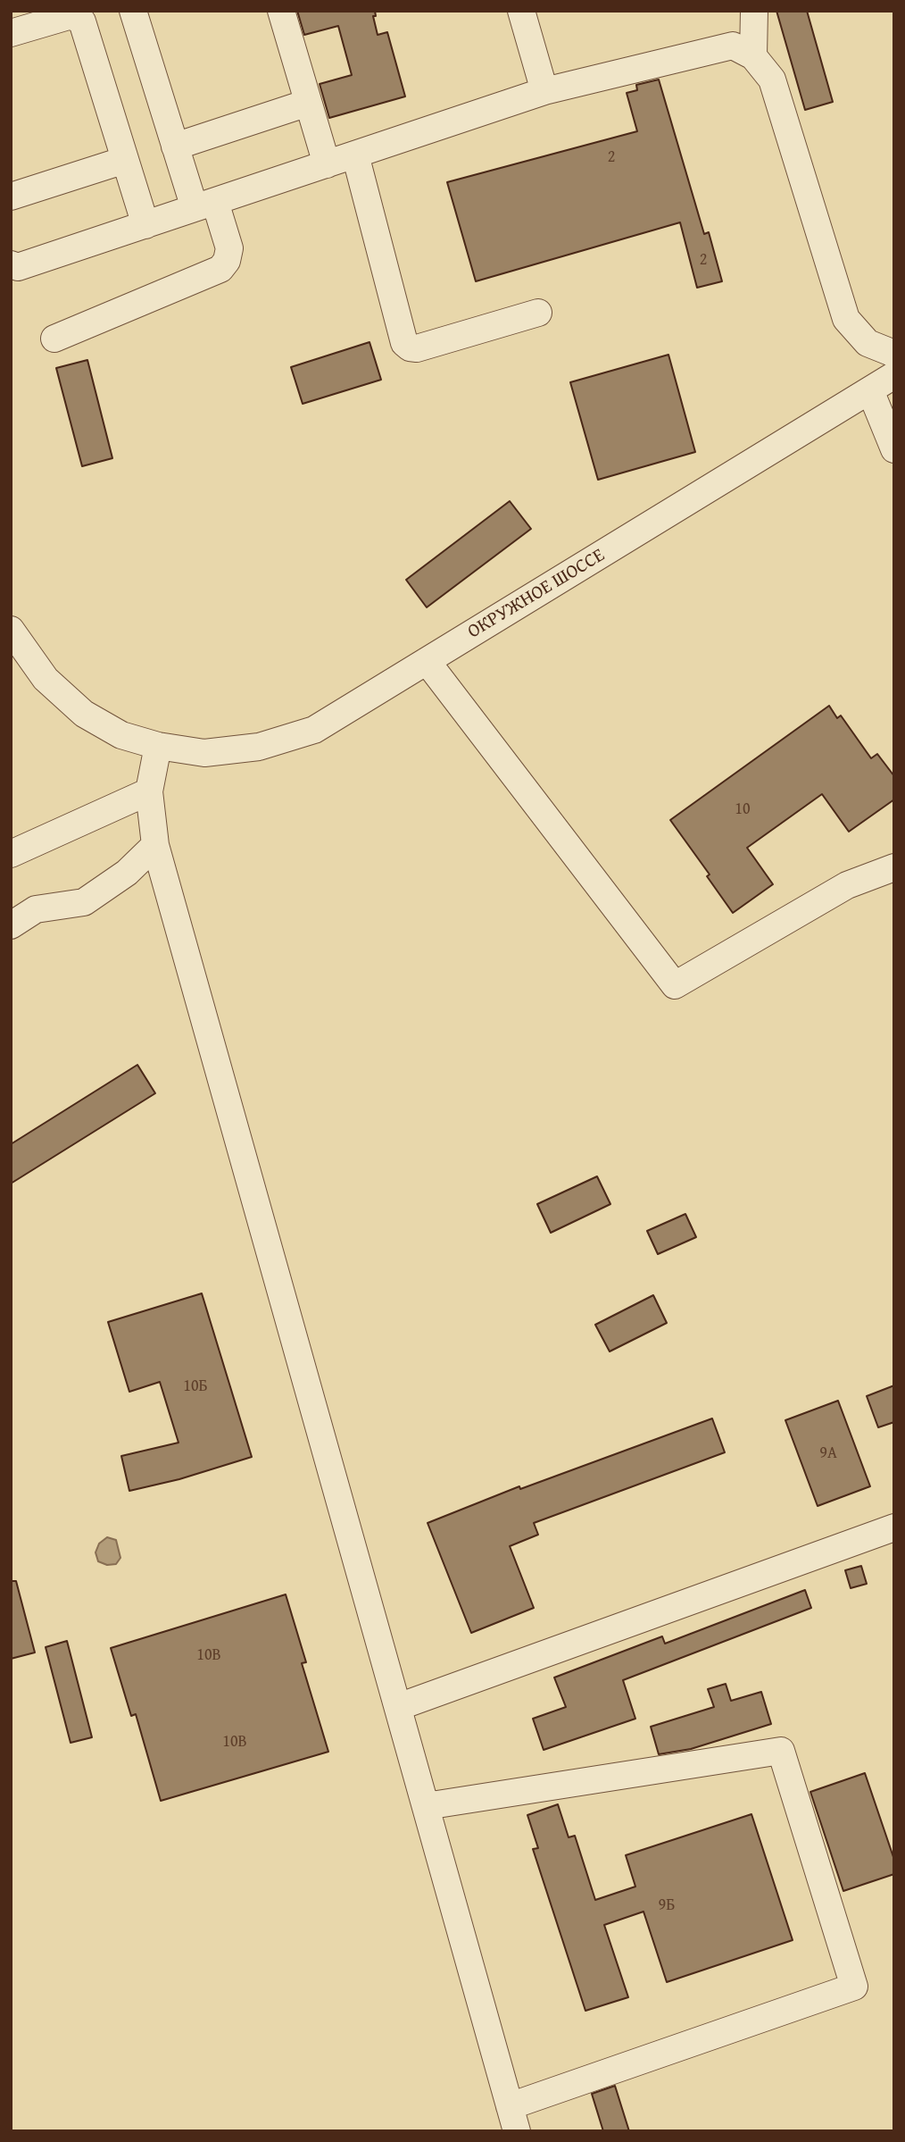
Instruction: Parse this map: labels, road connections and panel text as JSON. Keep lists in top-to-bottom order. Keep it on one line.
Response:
{"streets":{"street":["ОКРУЖНОЕ ШОССЕ"]},"house_numbers":["2","2","10","10Б","9А","10В","10В","9Б"]}
